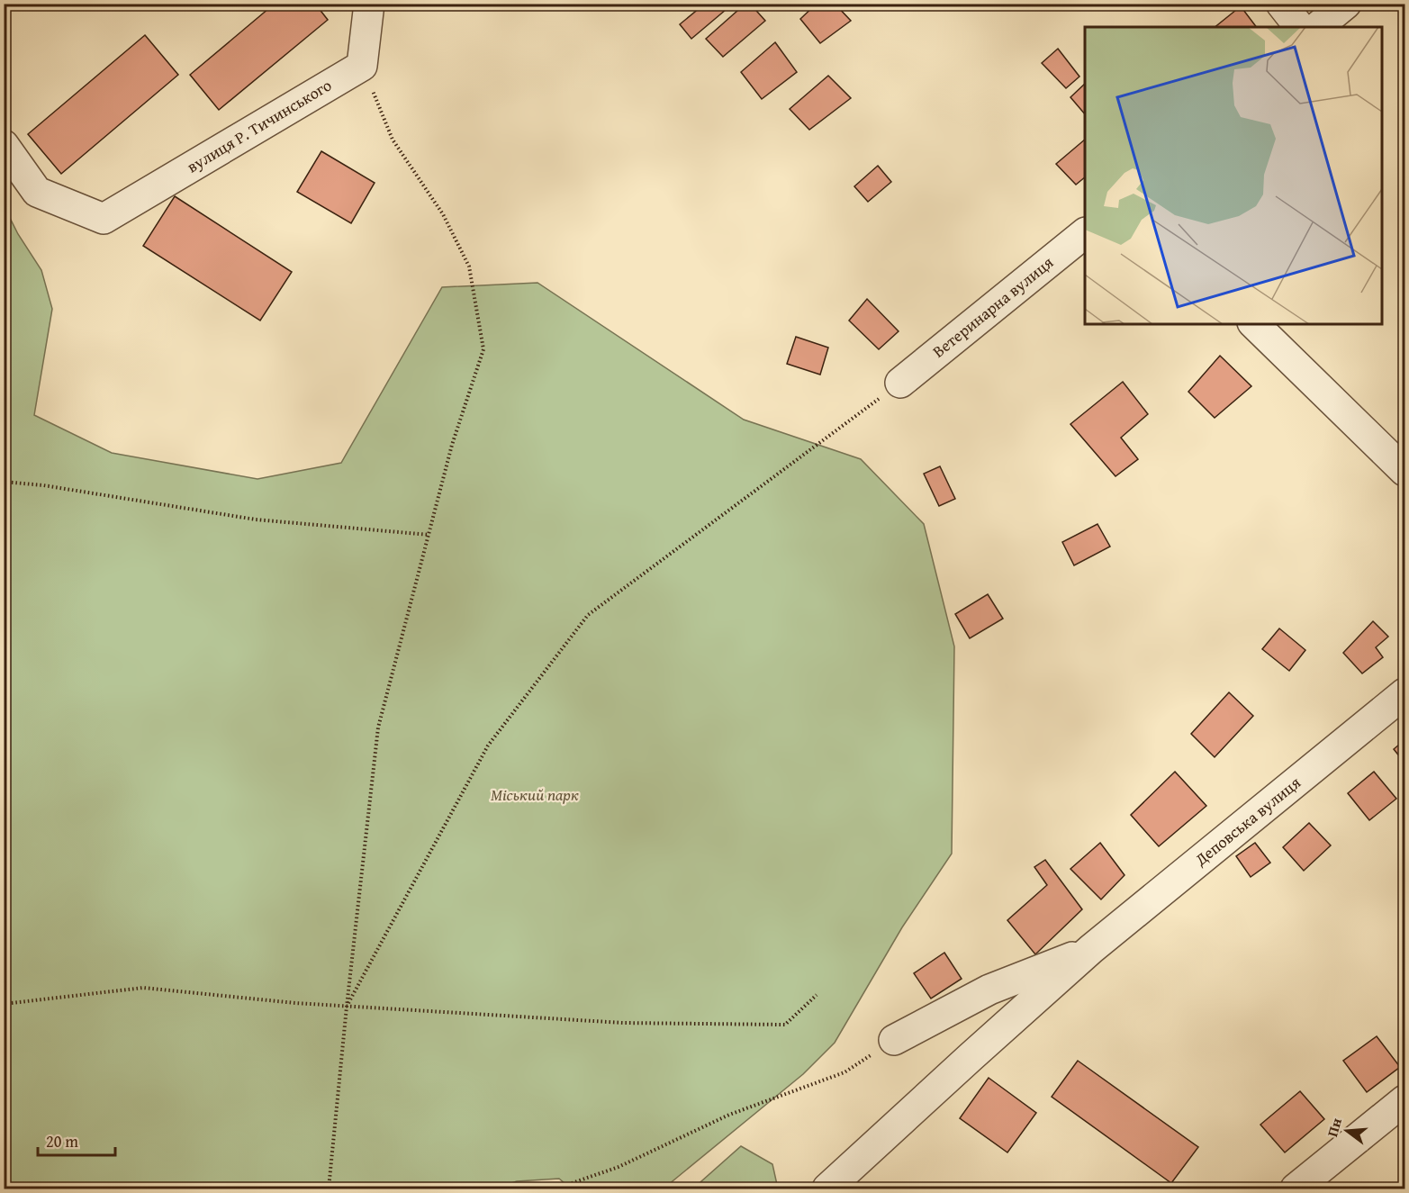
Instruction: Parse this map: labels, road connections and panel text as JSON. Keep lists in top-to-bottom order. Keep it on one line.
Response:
{"streets":{"street":["вулиця Р. Тичинського","Ветеринарна вулиця","Деповська вулиця"]},"parks":["Міський парк"],"scale_bar":"20 m","north":"left"}
